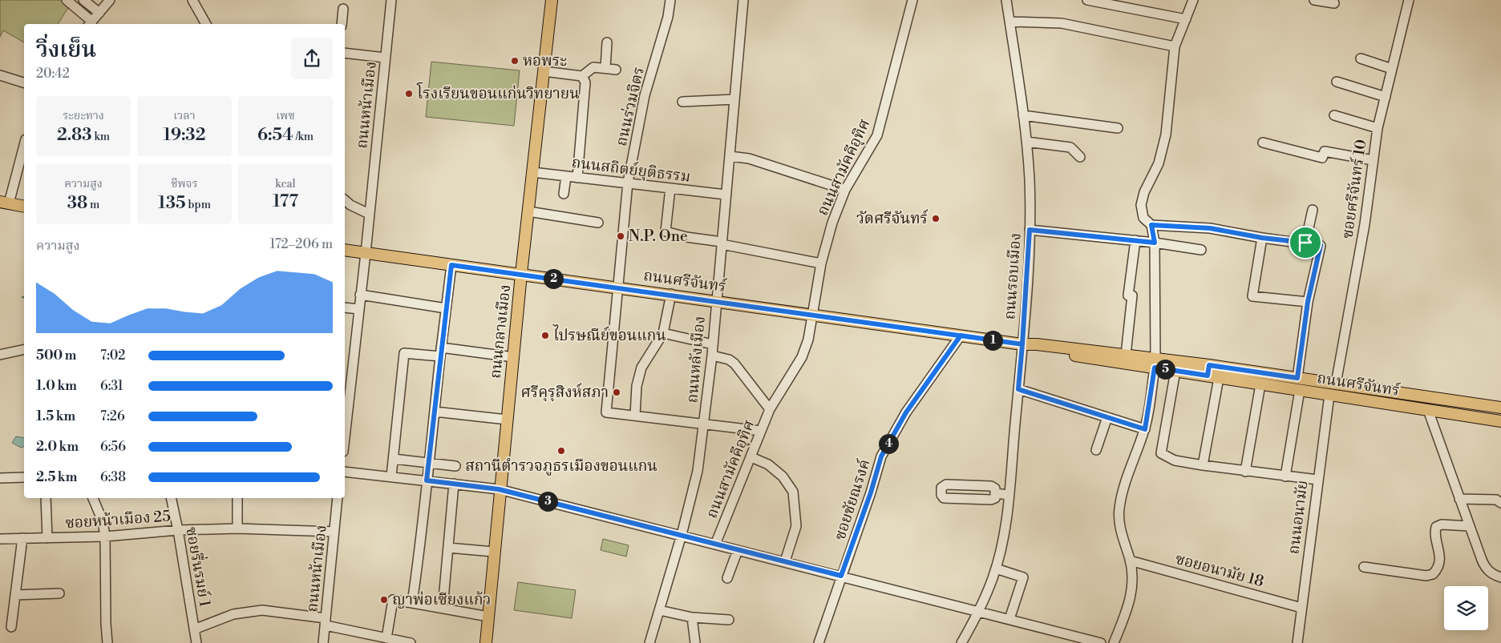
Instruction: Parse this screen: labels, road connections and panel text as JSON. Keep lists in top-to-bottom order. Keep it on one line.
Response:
{"streets":{"main road":["ถนนศรีจันทร์","ถนนกลางเมือง"],"street":["ถนนหน้าเมือง","ถนนร่วมจิตร","ถนนสามัคคีอุทิศ","ถนนสถิตย์ยุติธรรม","ซอยศรีจันทร์ 10","ถนนรอบเมือง","ถนนหลังเมือง","ซอยชัยณรงค์","ถนนอนามัย","ซอยหน้าเมือง 25","ซอยรื่นรมย์ 1","ซอยอนามัย 18"]},"crossings":[["ถนนหน้าเมือง","ถนนศรีจันทร์"],["ถนนหน้าเมือง","ซอยหน้าเมือง 25"],["ถนนร่วมจิตร","ถนนสถิตย์ยุติธรรม"],["ถนนร่วมจิตร","ถนนศรีจันทร์"],["ถนนสามัคคีอุทิศ","ถนนศรีจันทร์"],["ถนนสถิตย์ยุติธรรม","ถนนกลางเมือง"],["ถนนสถิตย์ยุติธรรม","ถนนหลังเมือง"],["ซอยศรีจันทร์ 10","ถนนศรีจันทร์"],["ถนนรอบเมือง","ถนนศรีจันทร์"],["ถนนศรีจันทร์","ถนนกลางเมือง"],["ถนนศรีจันทร์","ถนนหลังเมือง"],["ถนนศรีจันทร์","ซอยชัยณรงค์"],["ถนนศรีจันทร์","ถนนอนามัย"],["ถนนอนามัย","ซอยอนามัย 18"],["ซอยหน้าเมือง 25","ซอยรื่นรมย์ 1"]],"places":["หอพระ","โรงเรียนขอนแก่นวิทยายน","วัดศรีจันทร์","N.P. One","ไปรษณีย์ขอนแกน","ศรีคุรุสิงห์สภา","สถานีตำรวจภูธรเมืองขอนแกน","ญาพ่อเซียงแก้ว"],"page":{"heading":["วิ่งเย็น","20:42"],"stats":[["ระยะทาง","2.83 km"],["เวลา","19:32"],["เพซ","6:54 /km"],["ความสูง","38 m"],["ชีพจร","135 bpm"],["kcal","177"]],"chart":["ความสูง","172–206 m"],"pins":["2","1","5","4","3"],"list":[{"name":"500 m","note":"7:02"},{"name":"1.0 km","note":"6:31"},{"name":"1.5 km","note":"7:26"},{"name":"2.0 km","note":"6:56"},{"name":"2.5 km","note":"6:38"}]}}
